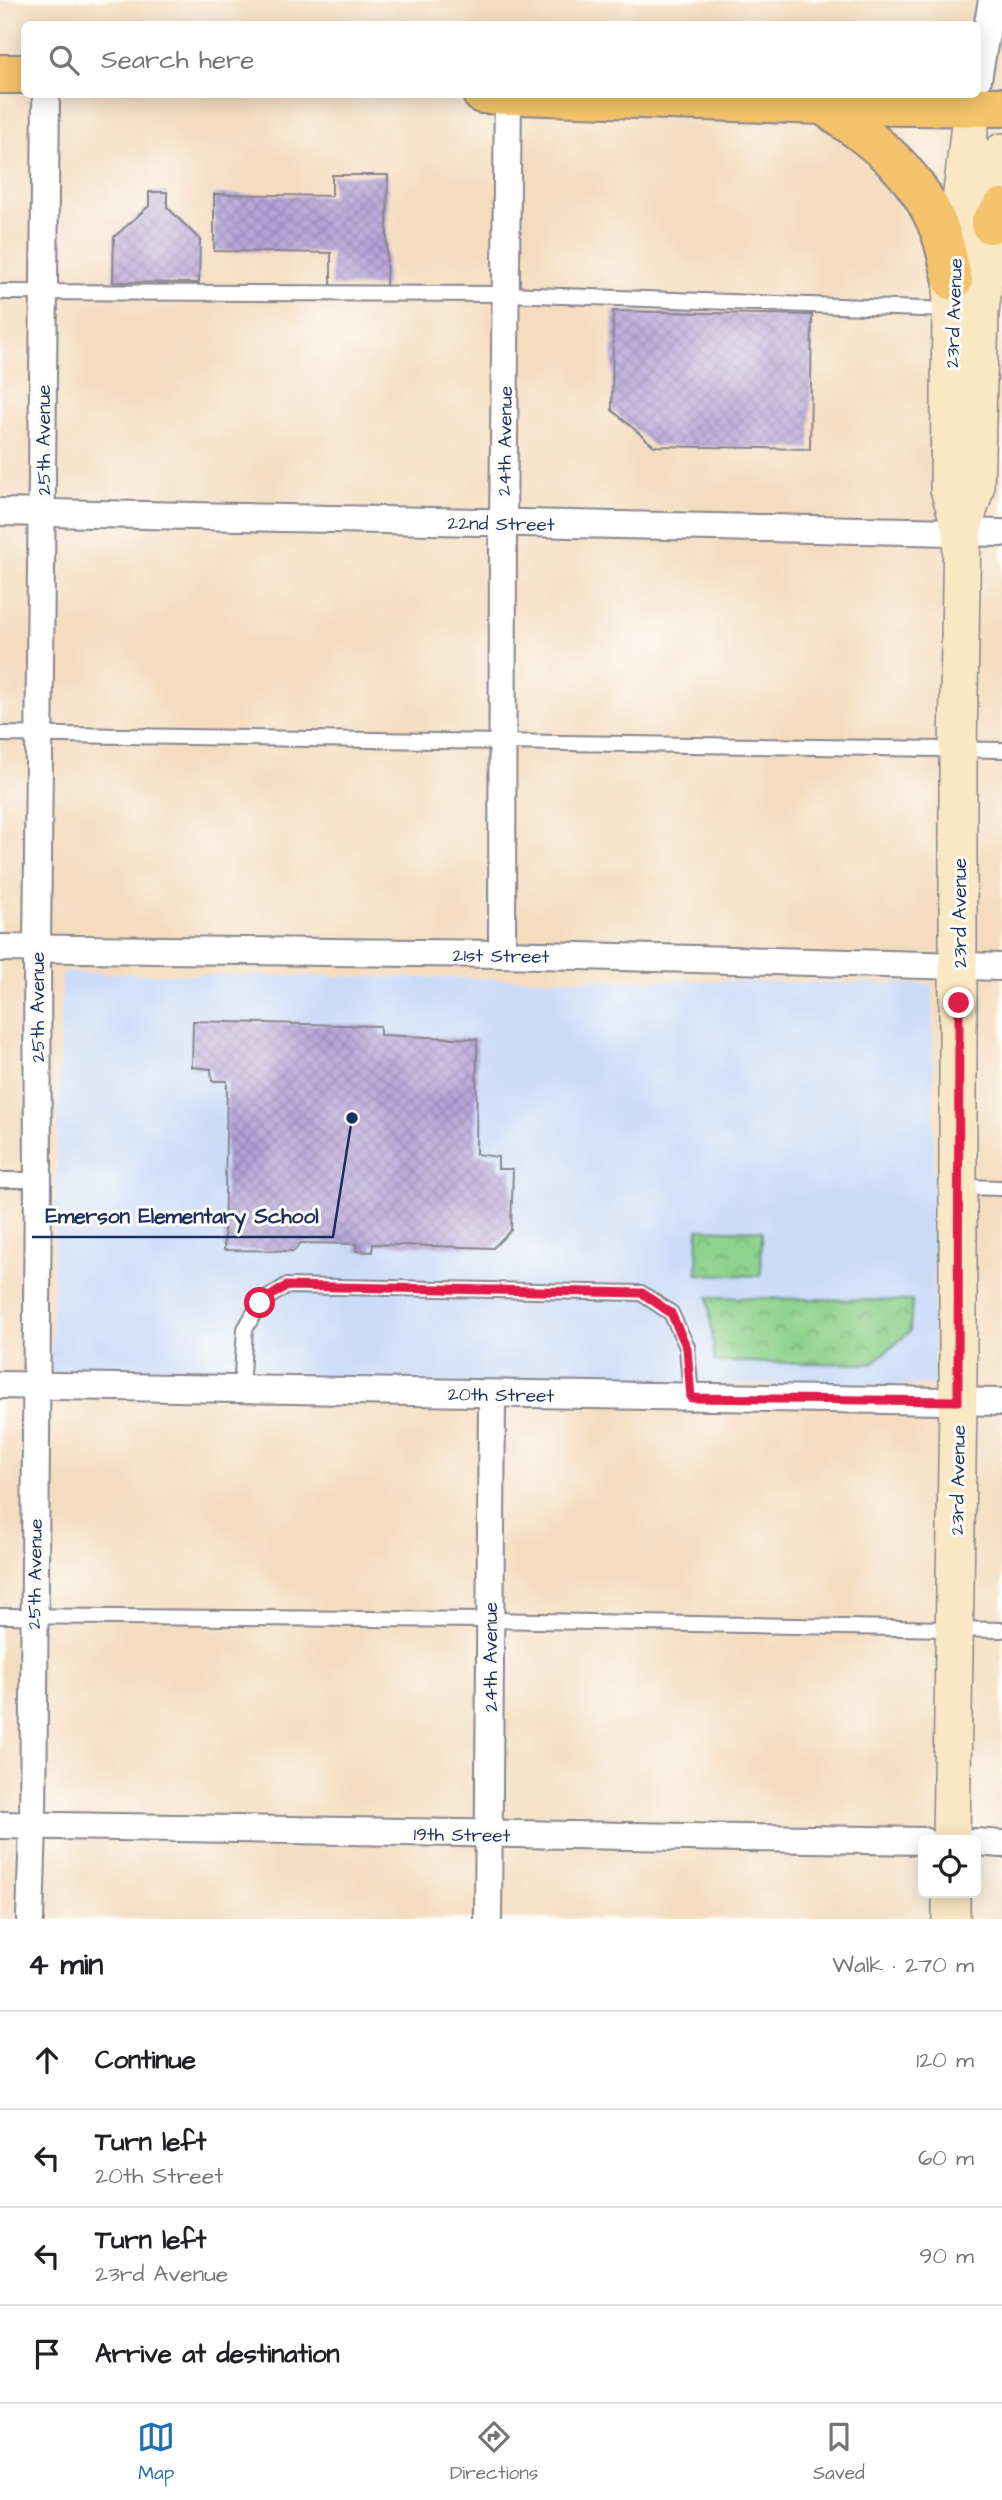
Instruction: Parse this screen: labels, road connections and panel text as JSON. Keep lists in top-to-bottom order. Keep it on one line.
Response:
{"streets":{"main road":["23rd Avenue"],"street":["25th Avenue","24th Avenue","22nd Street","21st Street","20th Street","19th Street"]},"crossings":[["23rd Avenue","22nd Street"],["23rd Avenue","21st Street"],["23rd Avenue","20th Street"],["25th Avenue","22nd Street"],["25th Avenue","21st Street"],["25th Avenue","20th Street"],["25th Avenue","19th Street"],["24th Avenue","22nd Street"],["24th Avenue","21st Street"],["24th Avenue","20th Street"],["24th Avenue","19th Street"]],"places":["Emerson Elementary School"],"page":{"search":"Search here","heading":["4 min","Walk · 270 m"],"list":[["Continue","120 m"],["Turn left","20th Street","60 m"],["Turn left","23rd Avenue","90 m"],"Arrive at destination"],"nav":["Map","Directions","Saved"]}}
